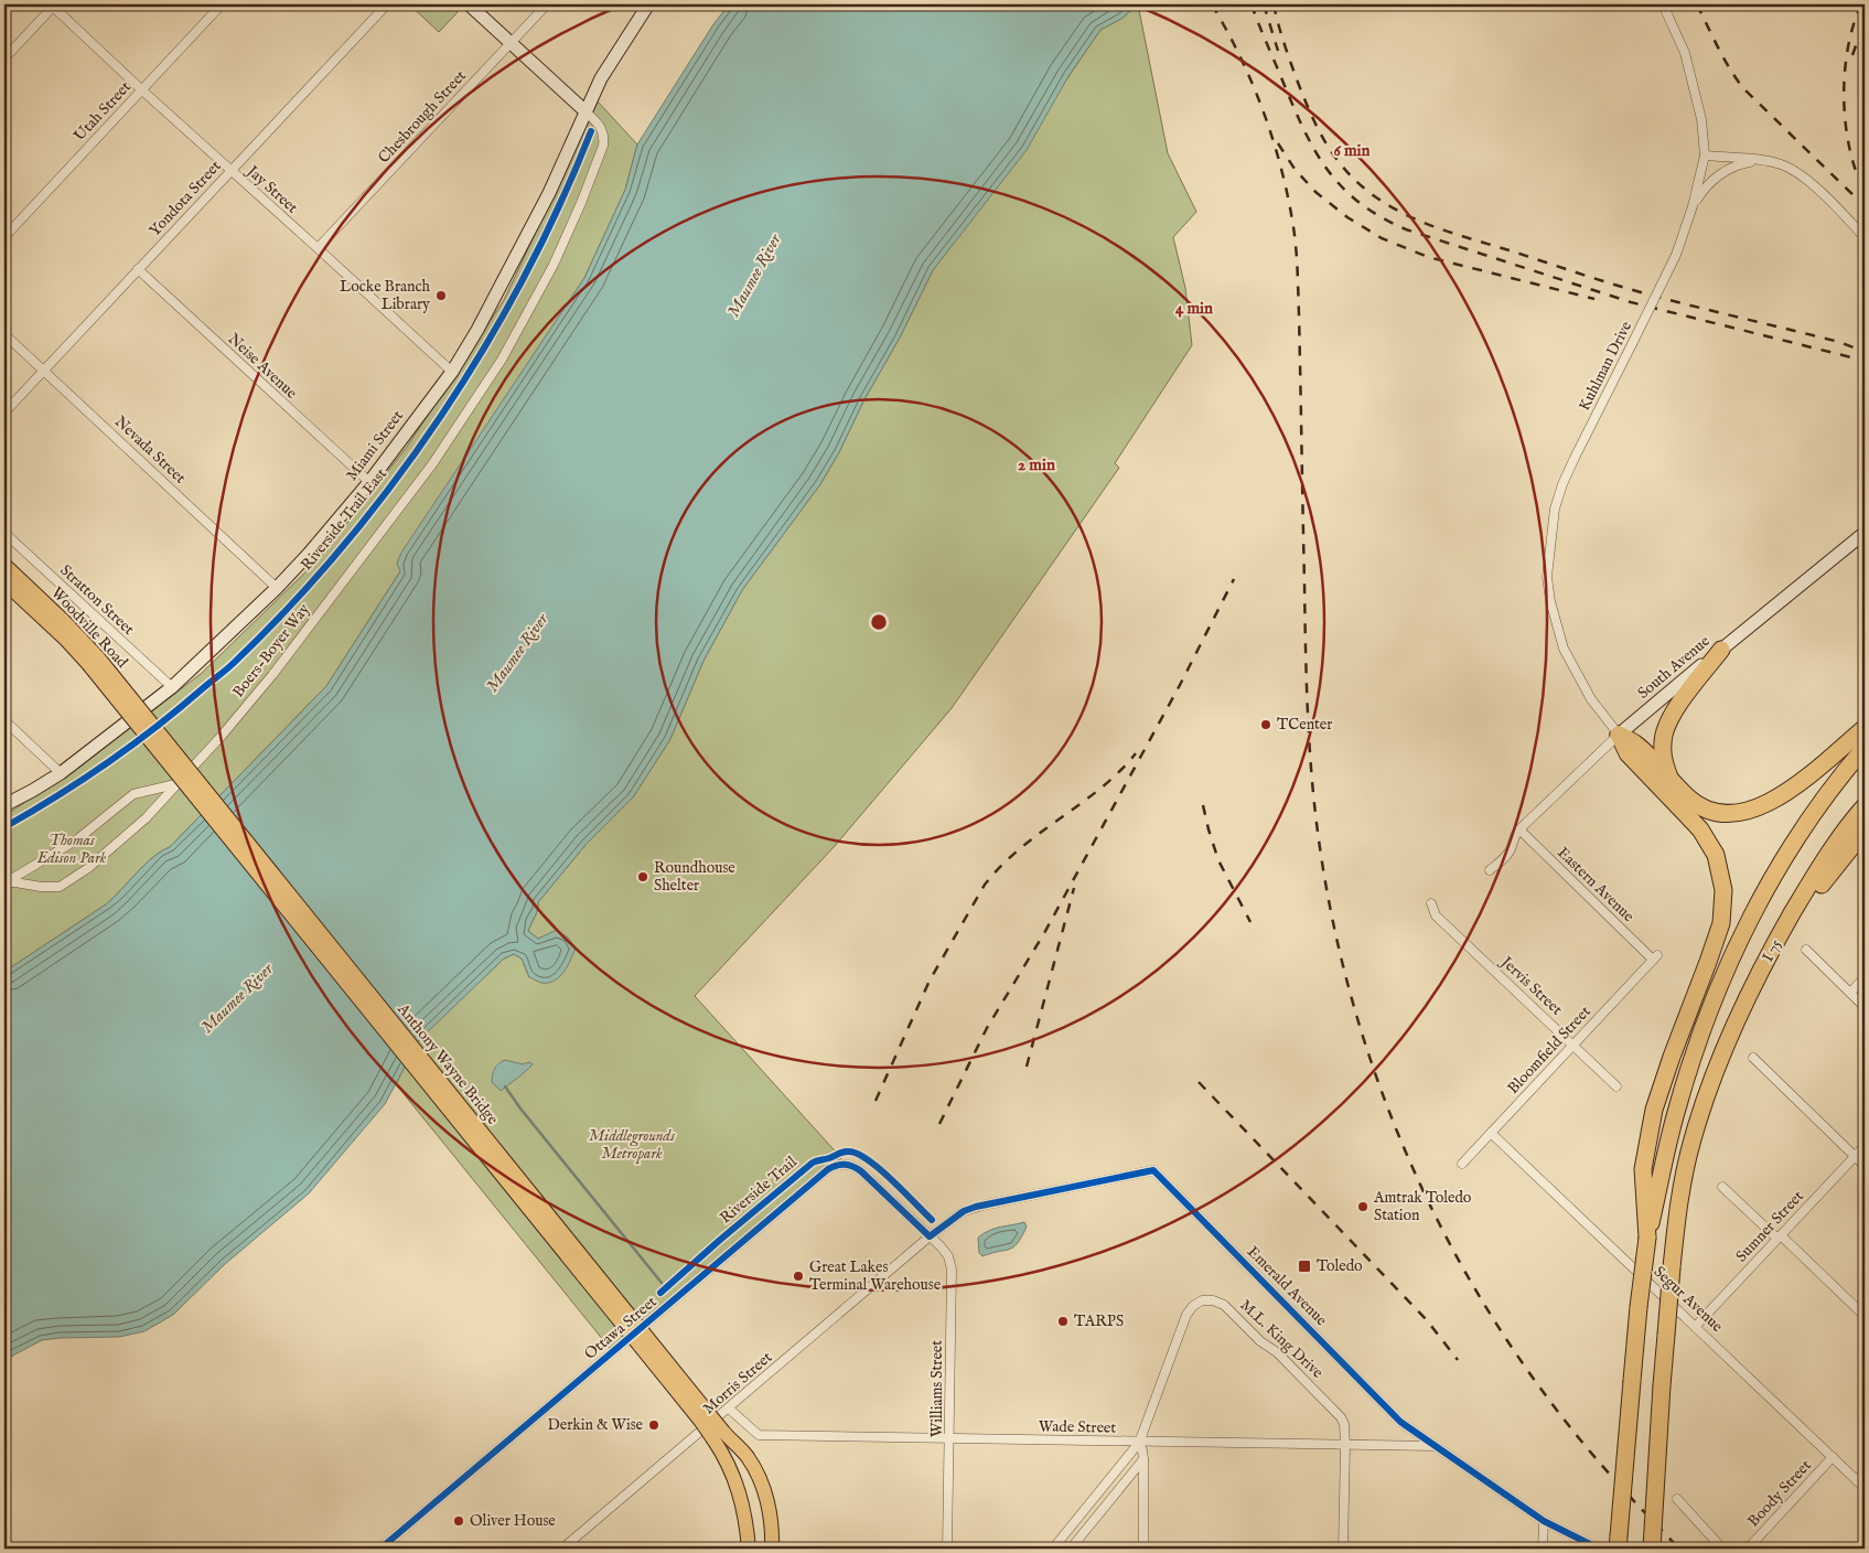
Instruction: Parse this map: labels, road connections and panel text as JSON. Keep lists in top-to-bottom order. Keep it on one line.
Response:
{"streets":{"highway":["I 75"],"main road":["Woodville Road","Anthony Wayne Bridge"],"street":["Utah Street","Chesbrough Street","Jay Street","Yondota Street","Neise Avenue","Kuhlman Drive","Miami Street","Nevada Street","Stratton Street","Boers-Boyer Way","South Avenue","Eastern Avenue","Jervis Street","Bloomfield Street","Sumner Street","Emerald Avenue","Segur Avenue","Ottawa Street","M.L. King Drive","Morris Street","Williams Street","Wade Street","Boody Street"],"cycle path":["Riverside Trail East","Riverside Trail"]},"crossings":[["Utah Street","Jay Street"],["Chesbrough Street","Jay Street"],["Jay Street","Yondota Street"],["Jay Street","Miami Street"],["Yondota Street","Neise Avenue"],["Yondota Street","Nevada Street"],["Neise Avenue","Miami Street"],["Kuhlman Drive","South Avenue"],["Miami Street","Nevada Street"],["Miami Street","Stratton Street"],["Miami Street","Boers-Boyer Way"],["Woodville Road","Anthony Wayne Bridge"],["South Avenue","Eastern Avenue"],["Eastern Avenue","Bloomfield Street"],["Jervis Street","Bloomfield Street"],["Bloomfield Street","Segur Avenue"],["Sumner Street","Segur Avenue"],["Emerald Avenue","Ottawa Street"],["Emerald Avenue","Morris Street"],["Emerald Avenue","Williams Street"],["Emerald Avenue","Wade Street"],["Segur Avenue","Boody Street"],["Ottawa Street","Morris Street"],["Ottawa Street","Williams Street"],["M.L. King Drive","Wade Street"],["Morris Street","Williams Street"],["Morris Street","Wade Street"],["Williams Street","Wade Street"]],"water":["Maumee River"],"parks":["Thomas Edison Park","Middlegrounds Metropark"],"places":{"other":["Locke Branch Library","TCenter","Roundhouse Shelter","Amtrak Toledo Station","Great Lakes Terminal Warehouse","TARPS","Derkin & Wise","Oliver House"],"transit":["Toledo"]},"rings":["6 min","4 min","2 min"]}
